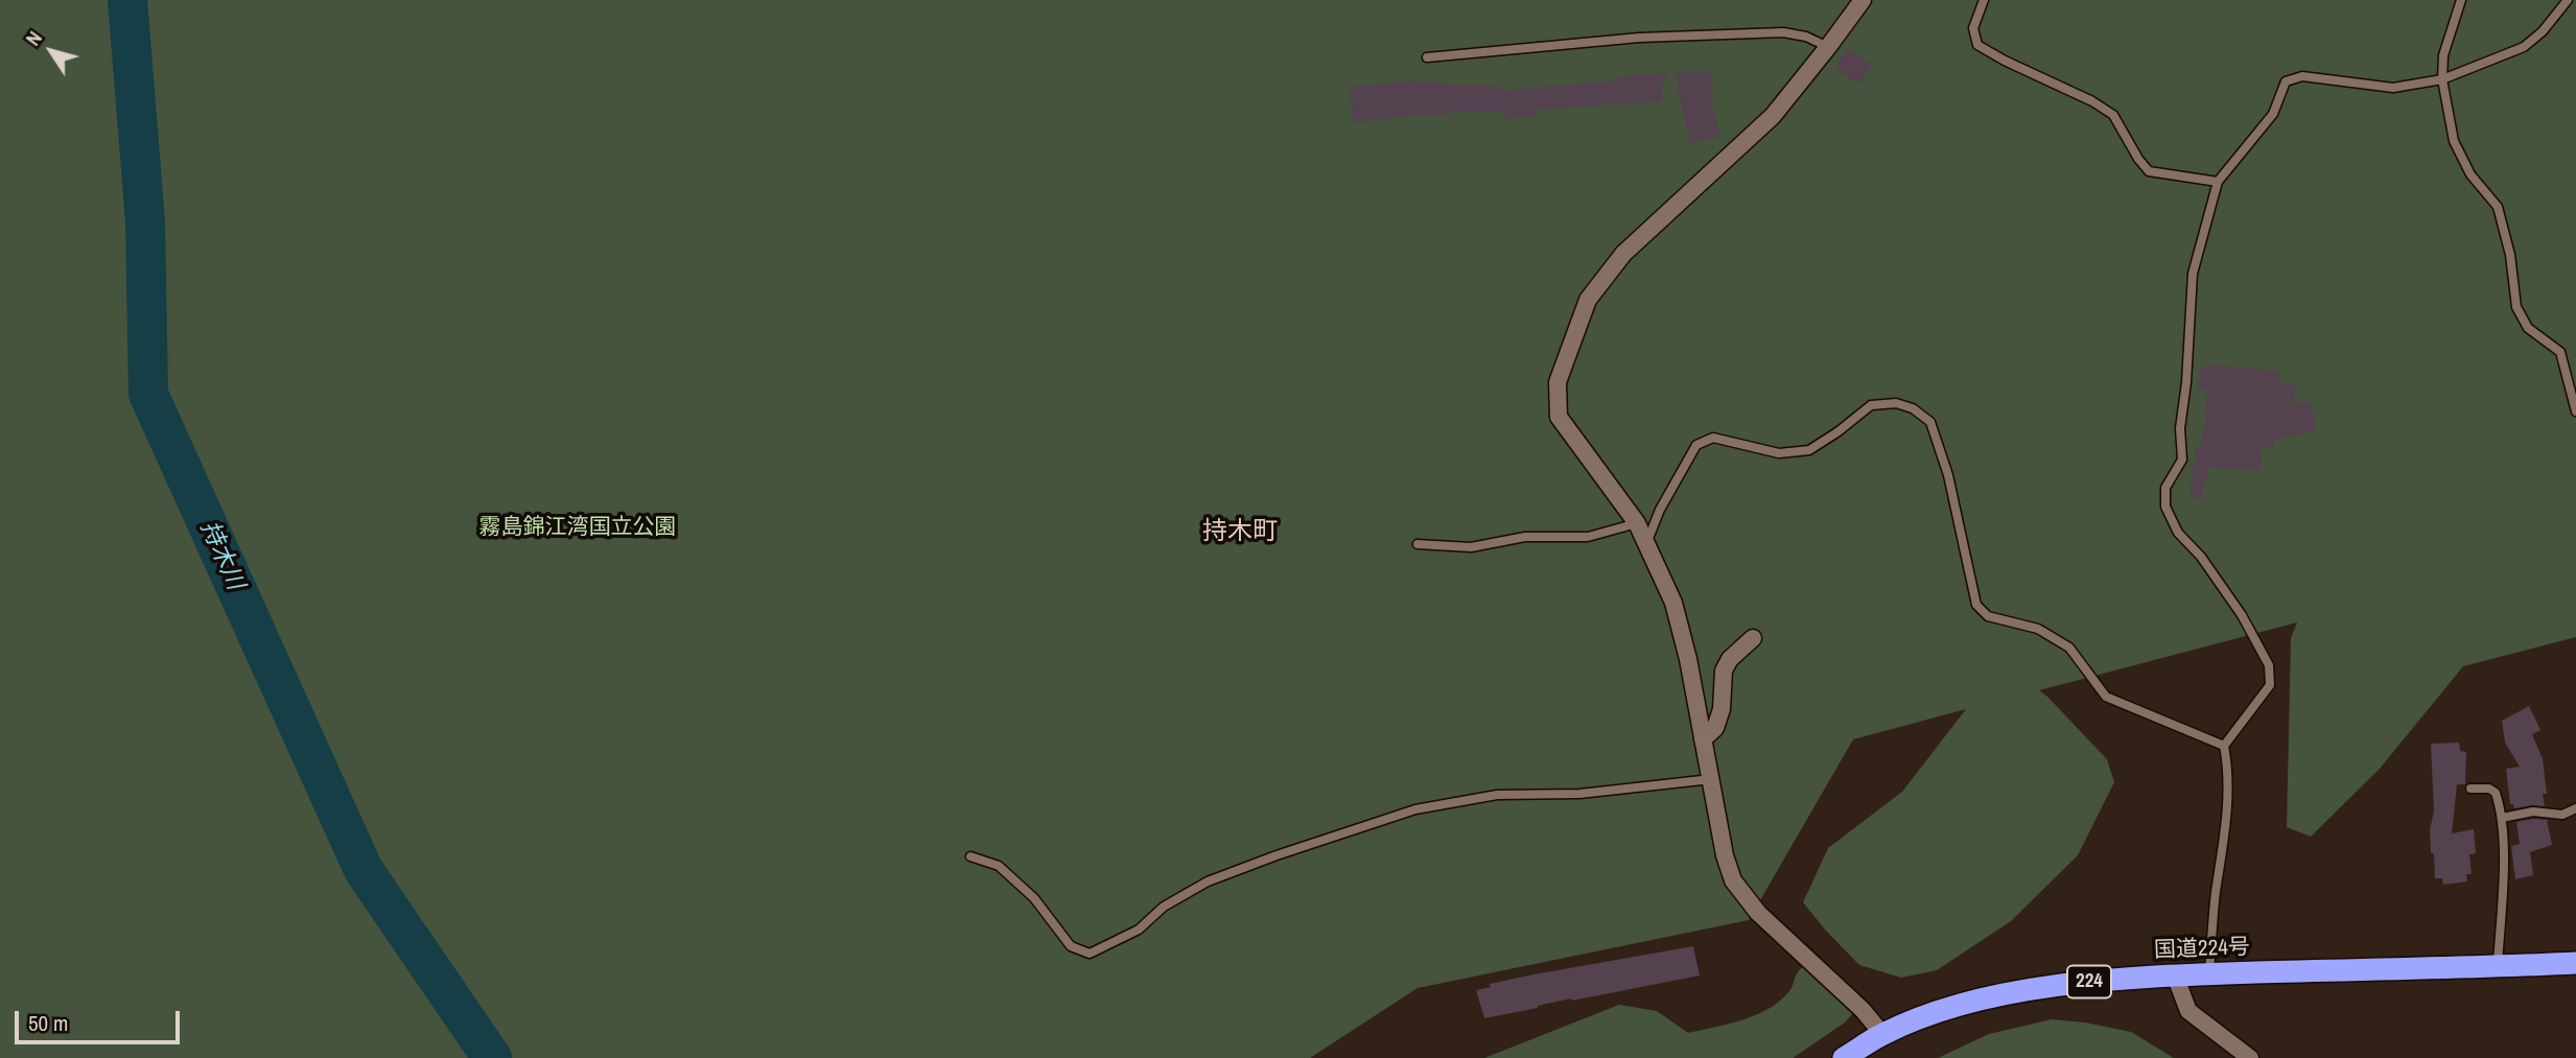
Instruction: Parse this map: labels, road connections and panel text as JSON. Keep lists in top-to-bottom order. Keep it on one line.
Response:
{"streets":{"highway":["国道224号","224"]},"districts":["持木町"],"water":["持木川"],"parks":["霧島錦江湾国立公園"],"scale_bar":"50 m","north":"top left"}
